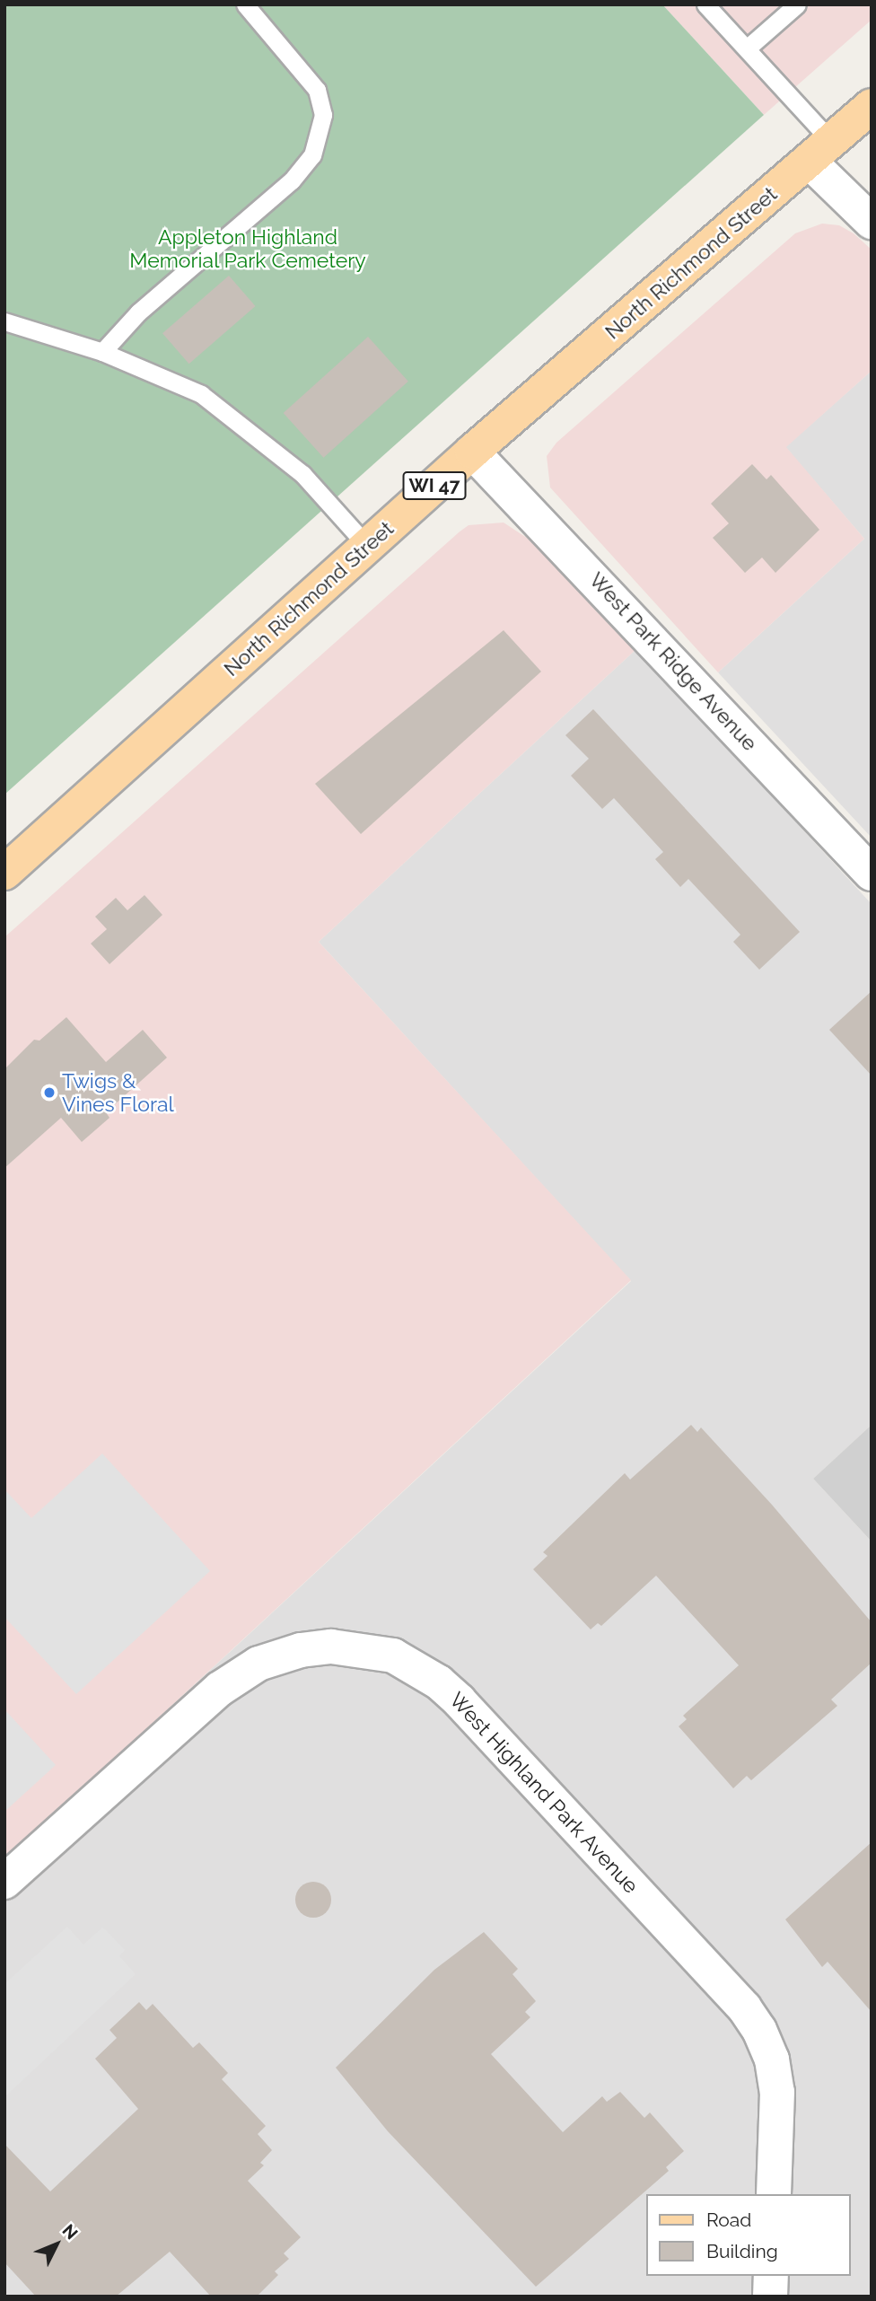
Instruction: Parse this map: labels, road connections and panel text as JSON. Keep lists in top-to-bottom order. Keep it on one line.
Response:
{"streets":{"main road":["North Richmond Street","WI 47"],"street":["West Park Ridge Avenue","West Highland Park Avenue"]},"crossings":[["North Richmond Street","West Park Ridge Avenue"]],"parks":["Appleton Highland Memorial Park Cemetery"],"places":["Twigs & Vines Floral"],"legend":["Road","Building"],"north":"top right"}
